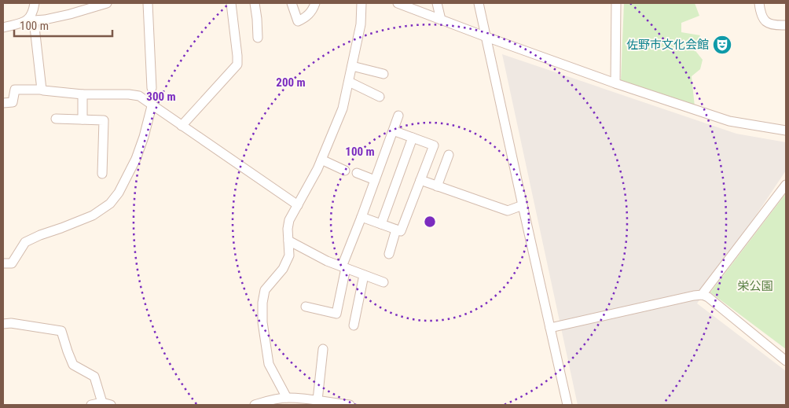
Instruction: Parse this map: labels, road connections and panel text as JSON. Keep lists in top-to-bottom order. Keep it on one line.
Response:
{"parks":["栄公園"],"places":{"theatre":["佐野市文化会館"]},"scale_bar":"100 m","rings":["200 m","300 m","100 m"]}
